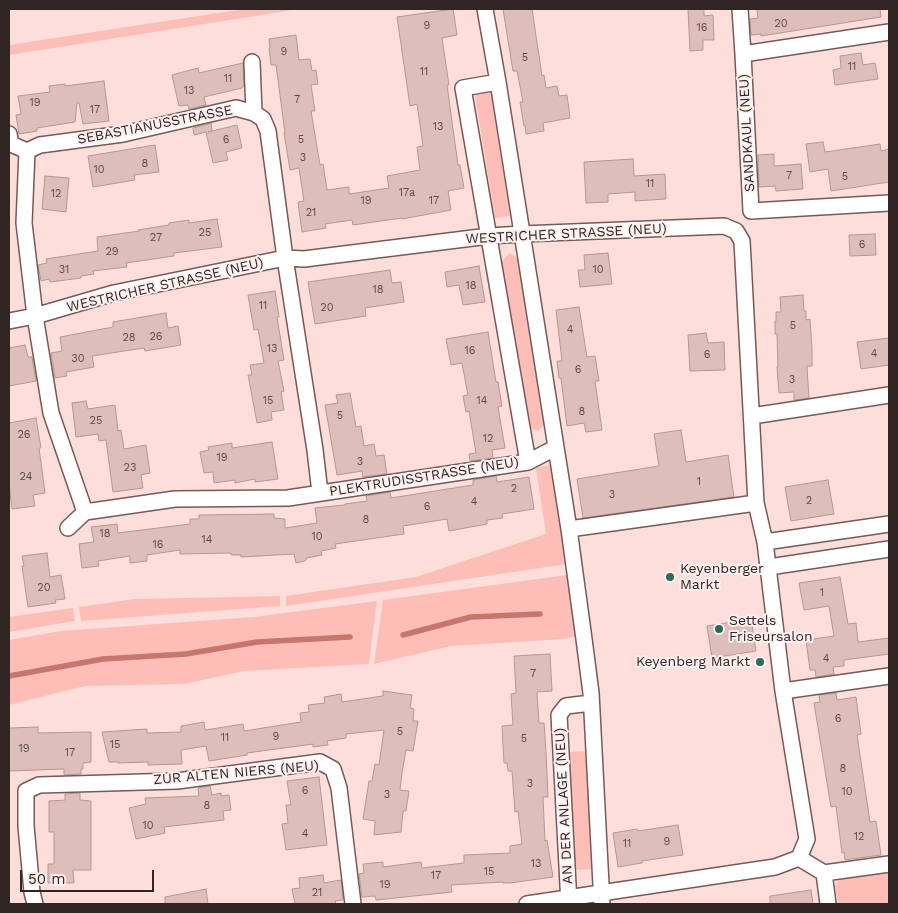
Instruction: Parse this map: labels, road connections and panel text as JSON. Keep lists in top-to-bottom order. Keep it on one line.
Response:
{"streets":{"street":["SEBASTIANUSSTRASSE","SANDKAUL (NEU)","WESTRICHER STRASSE (NEU)","PLEKTRUDISSTRASSE (NEU)","ZUR ALTEN NIERS (NEU)","AN DER ANLAGE (NEU)"]},"crossings":[["SANDKAUL (NEU)","WESTRICHER STRASSE (NEU)"],["WESTRICHER STRASSE (NEU)","PLEKTRUDISSTRASSE (NEU)"]],"places":["Keyenberger Markt","Settels Friseursalon","Keyenberg Markt"],"house_numbers":["20","9","16","9","5","11","11","11","13","7","19","17","13","6","5","3","8","10","7","5","11","17a","12","19","17","21","25","27","6","29","31","10","18","18","11","20","5","4","26","28","13","16","4","6","30","6","3","15","14","8","5","25","26","12","19","3","23","24","1","2","3","2","4","6","8","18","10","14","16","20","1","4","7","6","5","9","11","5","15","19","17","8","3","6","10","3","8","10","4","12","9","11","13","15","17","19","21"],"scale_bar":"50 m"}
